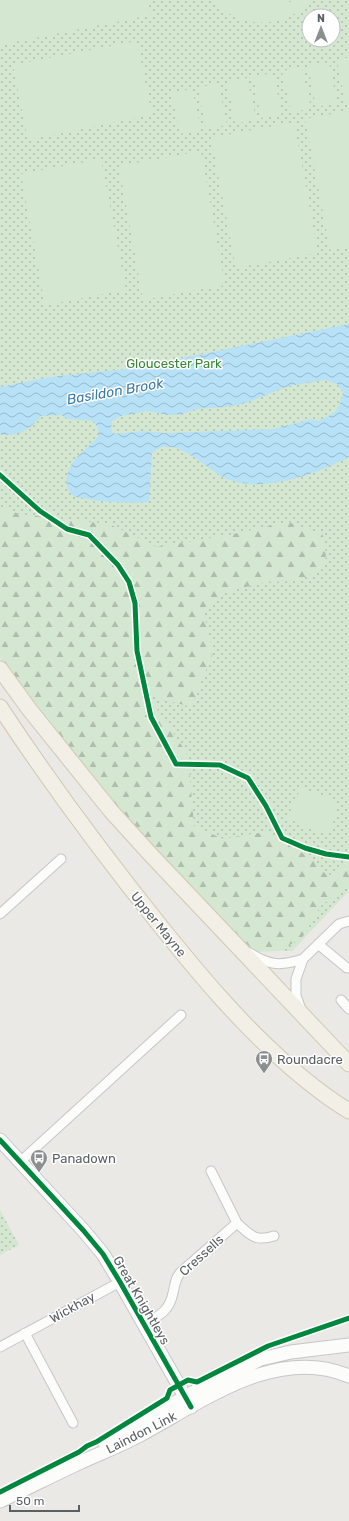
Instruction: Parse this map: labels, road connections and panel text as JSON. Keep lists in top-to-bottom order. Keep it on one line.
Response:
{"streets":{"main road":["Upper Mayne","Great Knightleys","Laindon Link"],"street":["Cressells","Wickhay"]},"crossings":[["Cressells","Great Knightleys"],["Great Knightleys","Wickhay"],["Great Knightleys","Laindon Link"]],"water":["Basildon Brook"],"parks":["Gloucester Park"],"places":{"bus stop":["Roundacre","Panadown"]},"scale_bar":"50 m","north":"top"}
